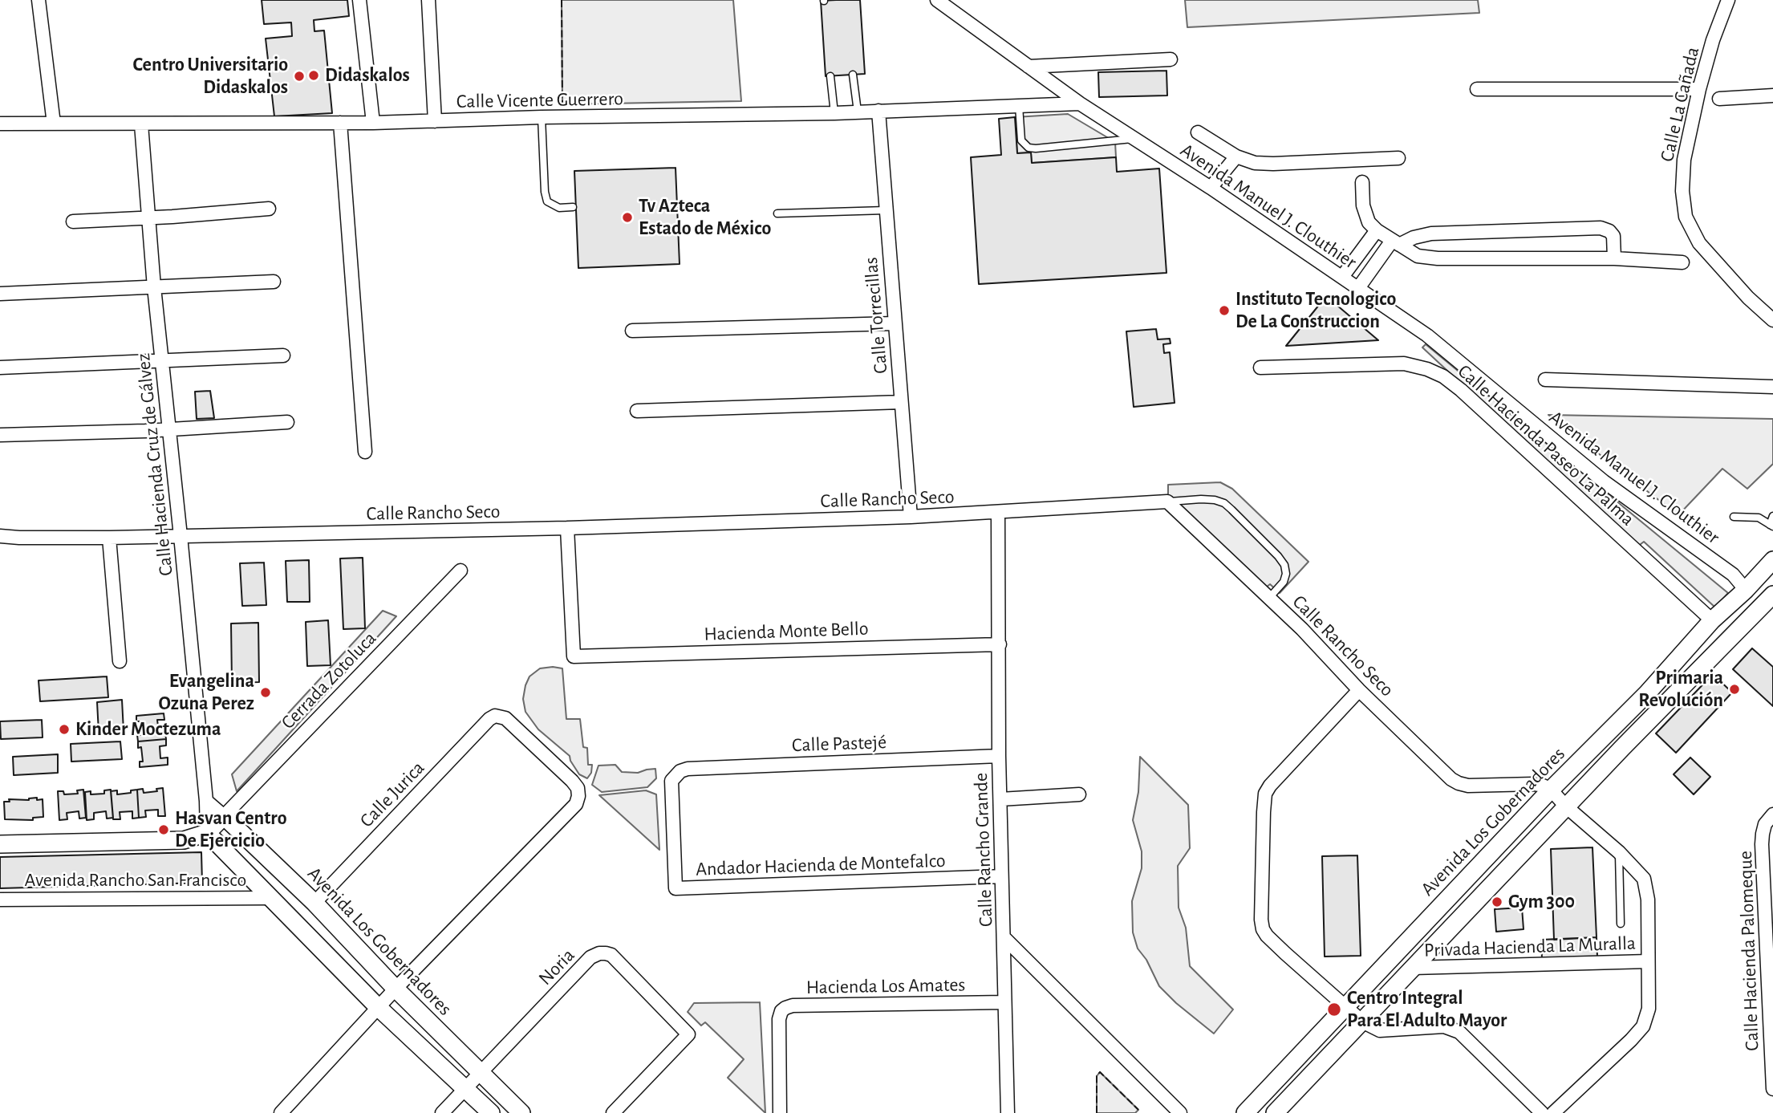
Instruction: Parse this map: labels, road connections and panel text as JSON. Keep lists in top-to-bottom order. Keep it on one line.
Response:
{"streets":{"street":["Calle Vicente Guerrero","Calle La Cañada","Avenida Manuel J. Clouthier","Calle Torrecillas","Calle Hacienda Paseo La Palma","Calle Hacienda Cruz de Gálvez","Calle Rancho Seco","Hacienda Monte Bello","Cerrada Zotoluca","Calle Pastejé","Calle Jurica","Avenida Los Gobernadores","Calle Rancho Grande","Andador Hacienda de Montefalco","Avenida Rancho San Francisco","Privada Hacienda La Muralla","Calle Hacienda Palomeque","Noria","Hacienda Los Amates"]},"crossings":[["Calle Vicente Guerrero","Avenida Manuel J. Clouthier"],["Calle Vicente Guerrero","Calle Torrecillas"],["Calle Vicente Guerrero","Calle Hacienda Cruz de Gálvez"],["Avenida Manuel J. Clouthier","Avenida Los Gobernadores"],["Calle Torrecillas","Calle Rancho Seco"],["Calle Hacienda Paseo La Palma","Avenida Los Gobernadores"],["Calle Hacienda Cruz de Gálvez","Calle Rancho Seco"],["Calle Rancho Seco","Hacienda Monte Bello"],["Calle Rancho Seco","Avenida Los Gobernadores"],["Calle Rancho Seco","Calle Rancho Grande"],["Hacienda Monte Bello","Calle Rancho Grande"],["Cerrada Zotoluca","Avenida Los Gobernadores"],["Calle Pastejé","Calle Rancho Grande"],["Calle Pastejé","Andador Hacienda de Montefalco"],["Calle Jurica","Avenida Los Gobernadores"],["Avenida Los Gobernadores","Noria"],["Calle Rancho Grande","Andador Hacienda de Montefalco"]],"places":["Didaskalos","Centro Universitario Didaskalos","Tv Azteca Estado de México","Instituto Tecnologico De La Construccion","Primaria Revolución","Evangelina Ozuna Perez","Kinder Moctezuma","Hasvan Centro De Ejercicio","Gym 300","Centro Integral Para El Adulto Mayor"]}
